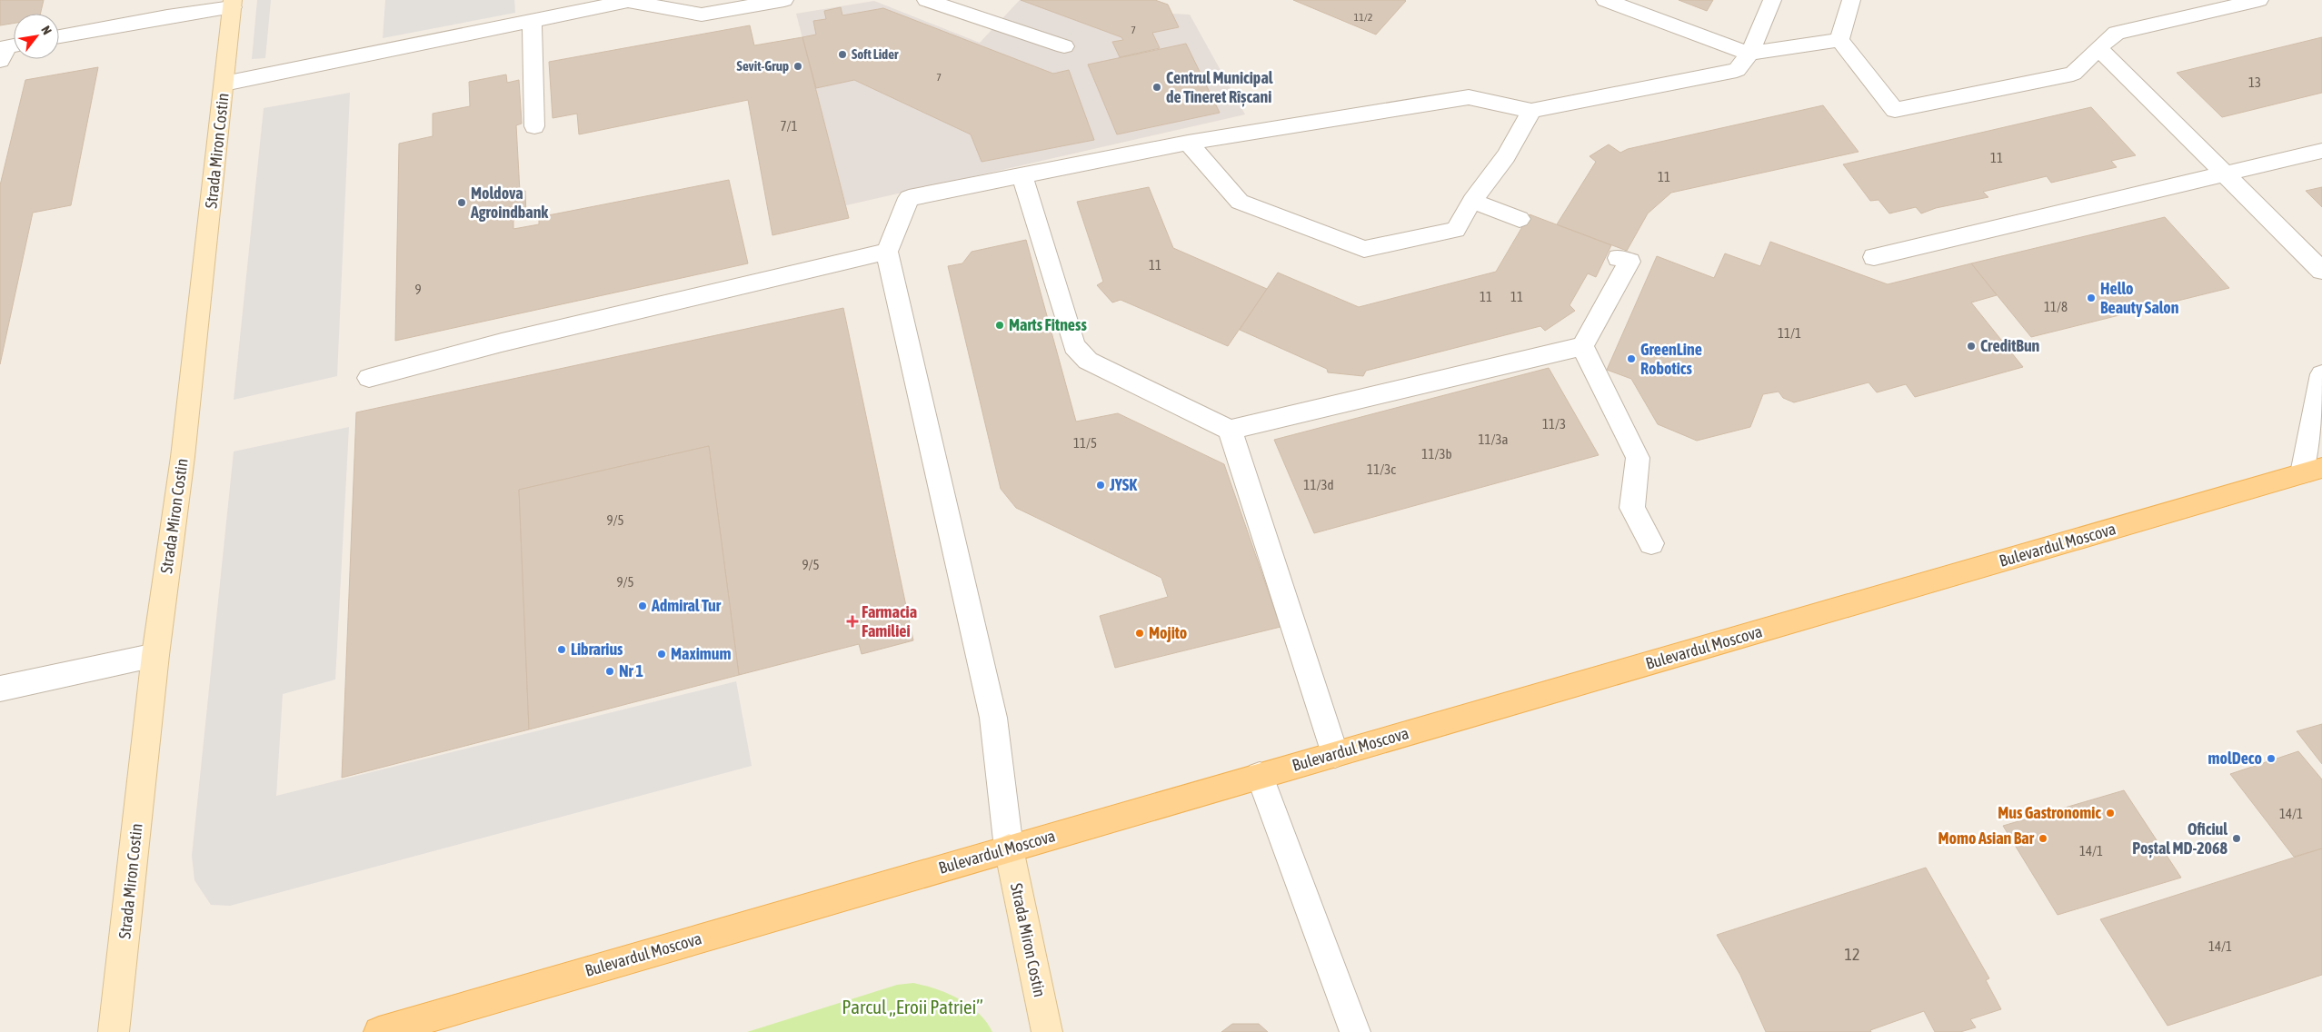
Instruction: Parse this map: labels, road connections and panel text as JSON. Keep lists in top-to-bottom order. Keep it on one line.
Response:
{"streets":{"main road":["Bulevardul Moscova"],"street":["Strada Miron Costin"]},"crossings":[["Strada Miron Costin","Bulevardul Moscova"]],"parks":["Parcul „Eroii Patriei”"],"places":{"other":["Soft Lider","Sevit-Grup","Centrul Municipal de Tineret Rîșcani","Moldova Agroindbank","Hello Beauty Salon","Marts Fitness","CreditBun","GreenLine Robotics","JYSK","Admiral Tur","Mojito","Librarius","Maximum","Nr 1","molDeco","Mus Gastronomic","Momo Asian Bar","Oficiul Poștal MD-2068"],"health":["Farmacia Familiei"]},"house_numbers":["11/2","7","7","13","7/1","11","11","11","9","11","11","11/8","11/1","11/3","11/3a","11/5","11/3b","11/3c","11/3d","9/5","9/5","9/5","14/1","14/1","14/1","12"],"north":"top right"}
